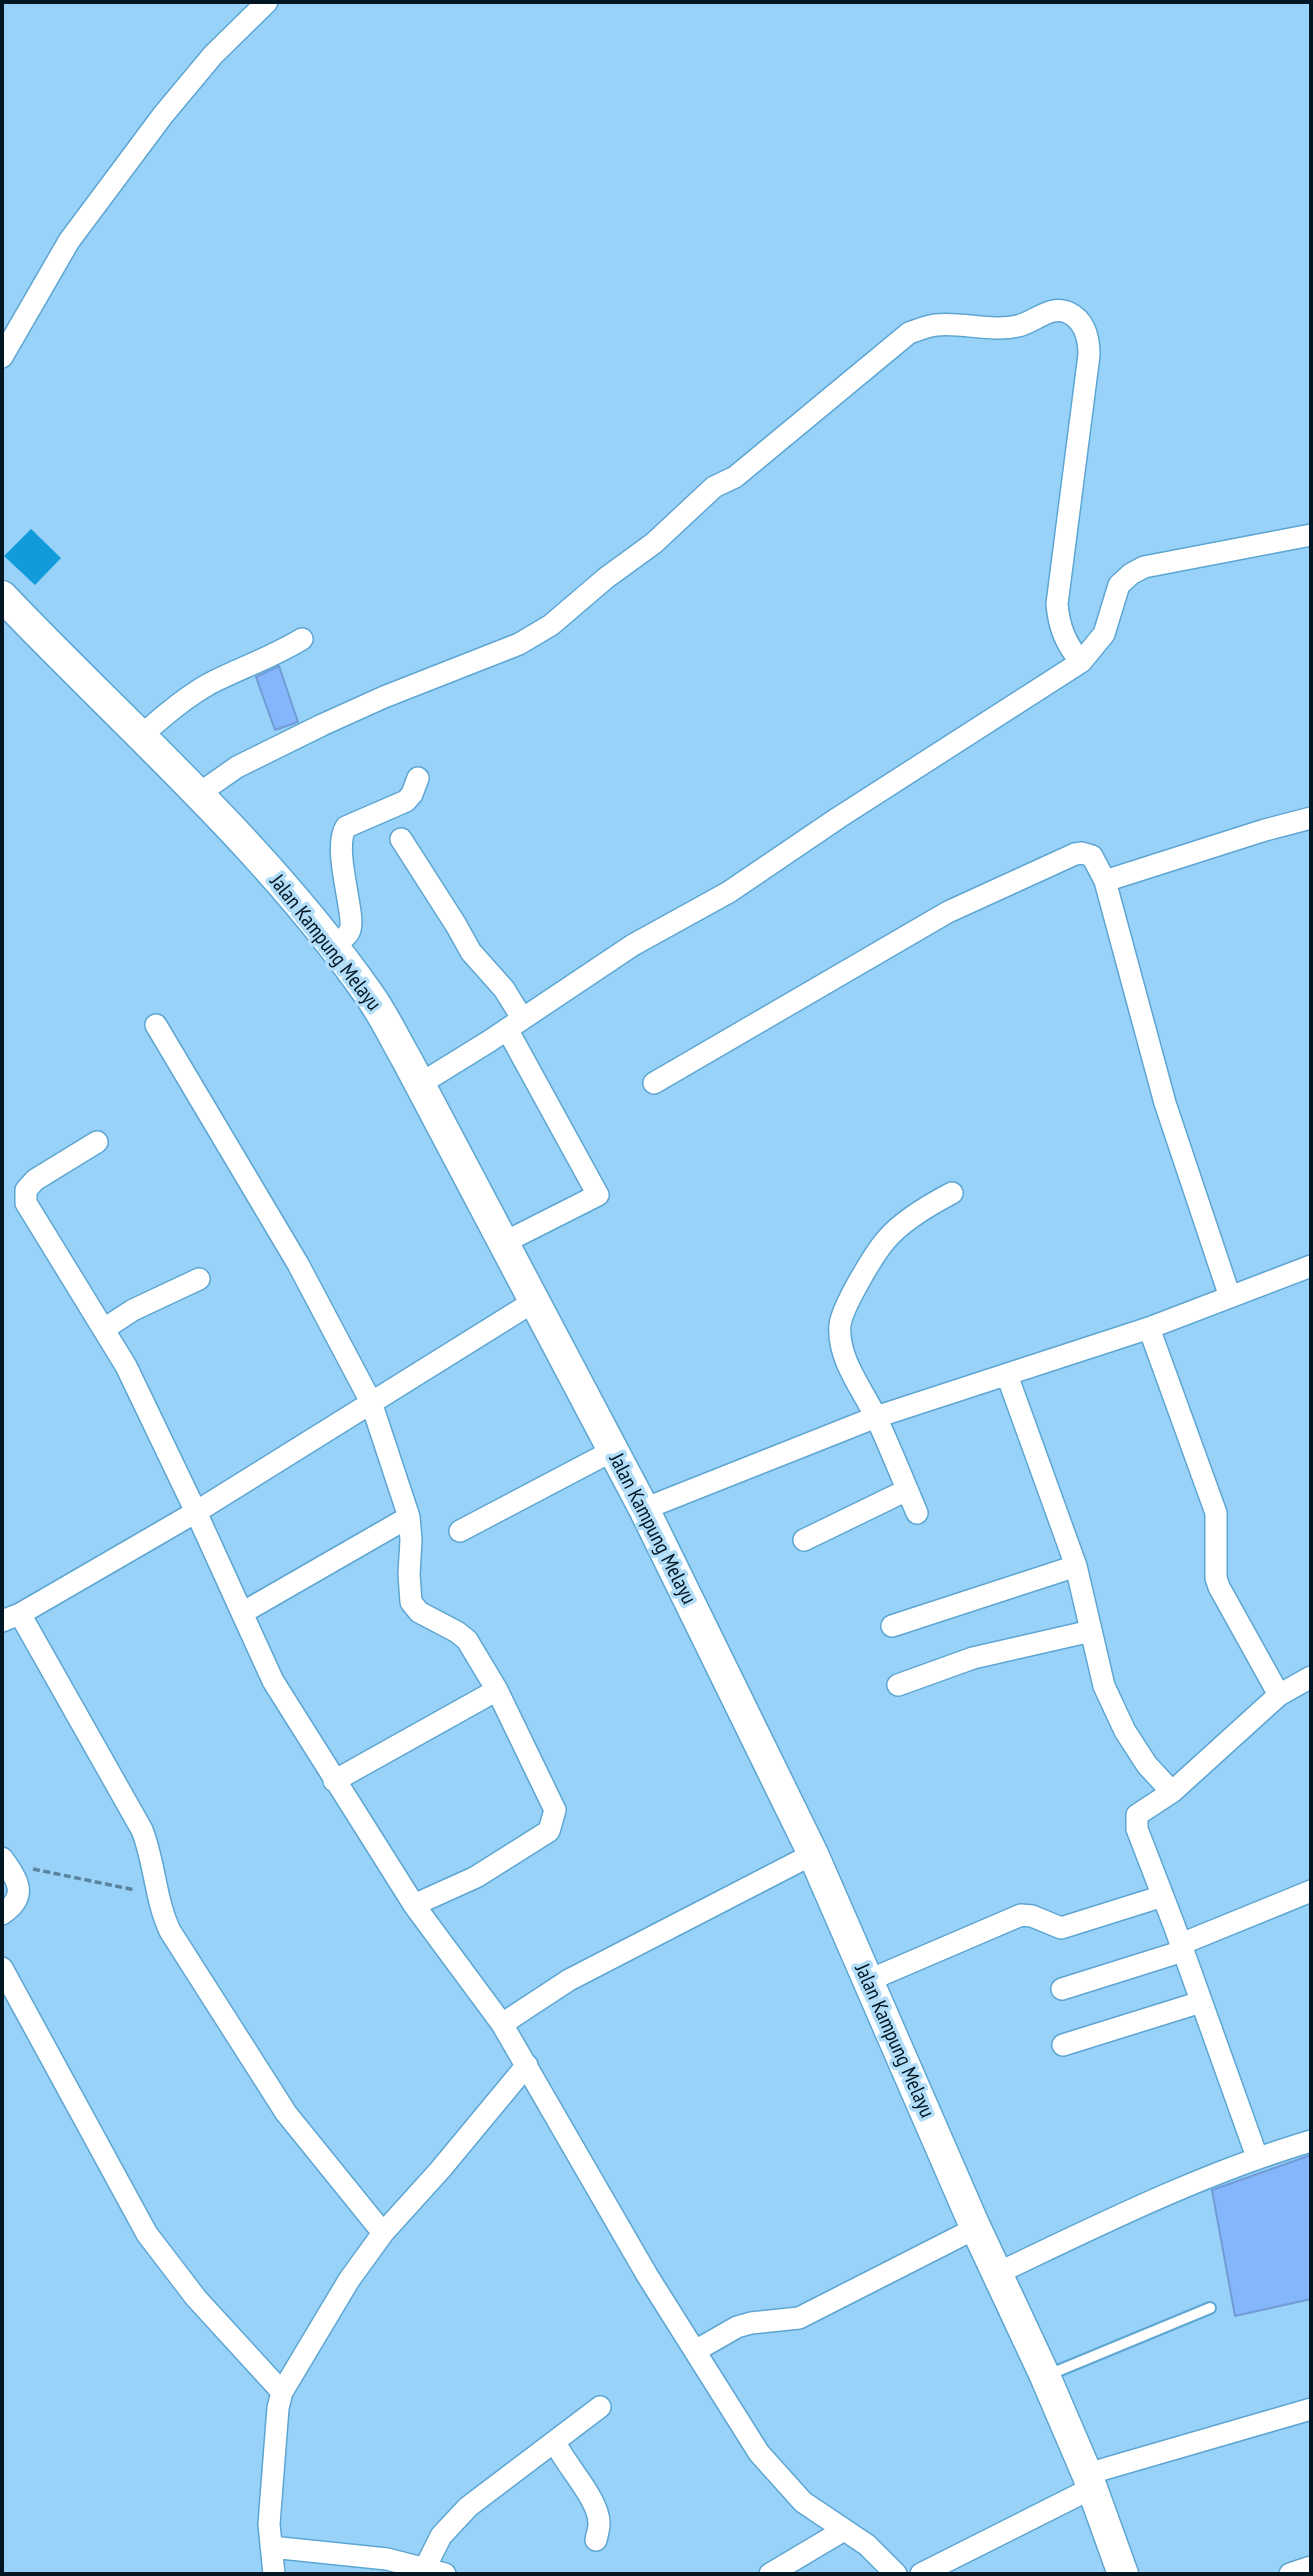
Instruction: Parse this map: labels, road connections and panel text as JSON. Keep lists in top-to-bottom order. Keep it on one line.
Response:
{"streets":{"main road":["Jalan Kampung Melayu"]}}
